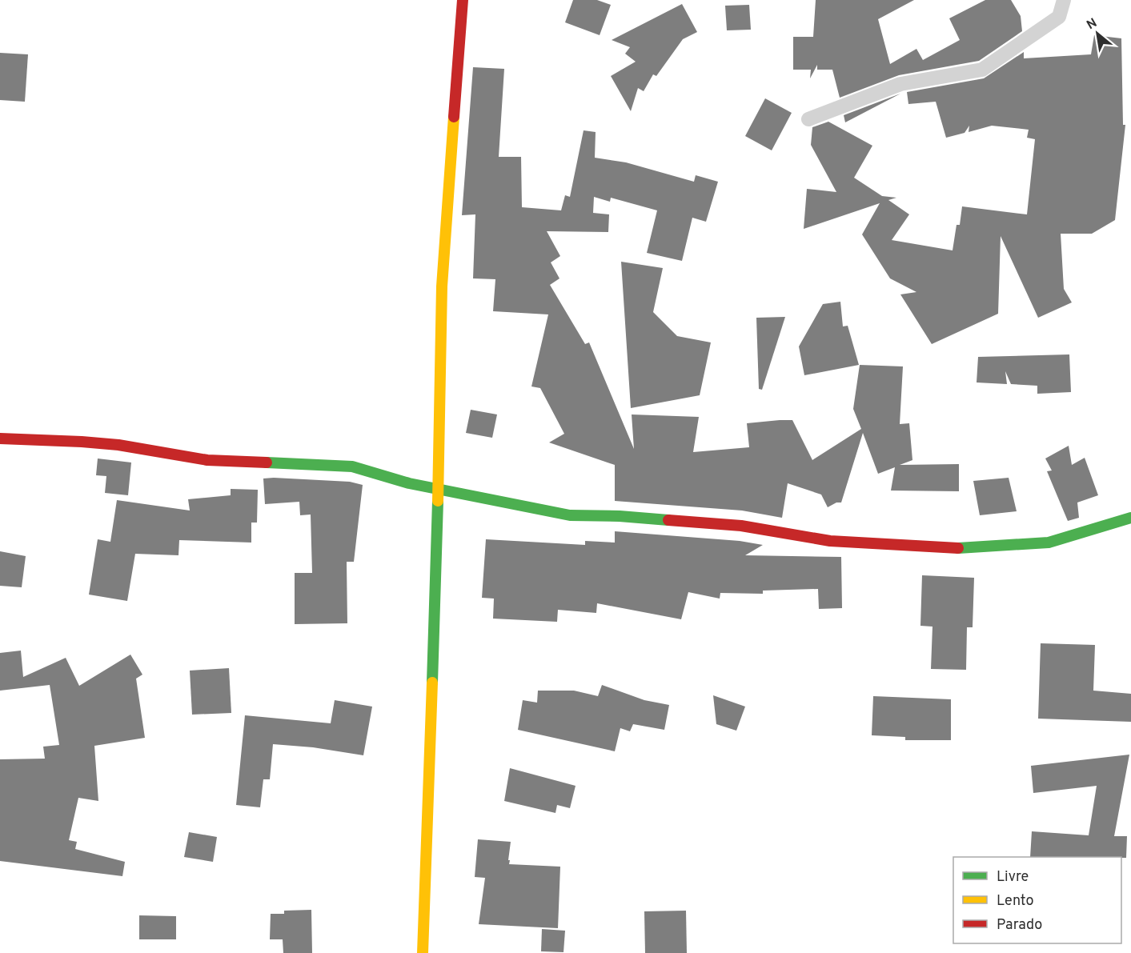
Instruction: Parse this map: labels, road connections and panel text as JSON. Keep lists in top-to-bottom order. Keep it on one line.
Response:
{"legend":["Livre","Lento","Parado"],"north":"top left"}
